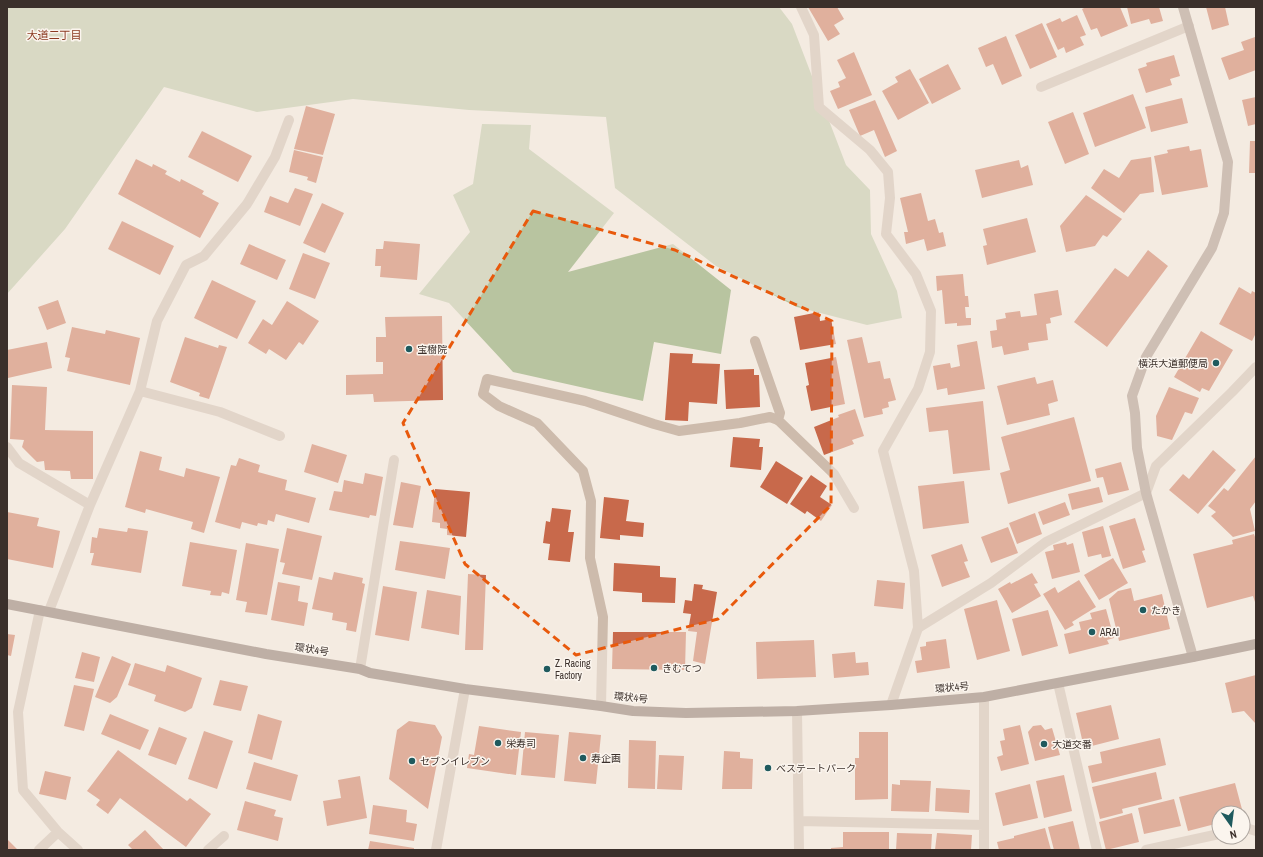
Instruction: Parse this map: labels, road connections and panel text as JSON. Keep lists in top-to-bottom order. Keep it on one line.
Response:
{"streets":{"main road":["環状4号"]},"districts":["大道二丁目"],"places":["宝樹院","横浜大道郵便局","たかき","ARAI","きむてつ","Z. Racing Factory","栄寿司","大道交番","寿企画","セブンイレブン","べステートパーク"],"north":"bottom"}
